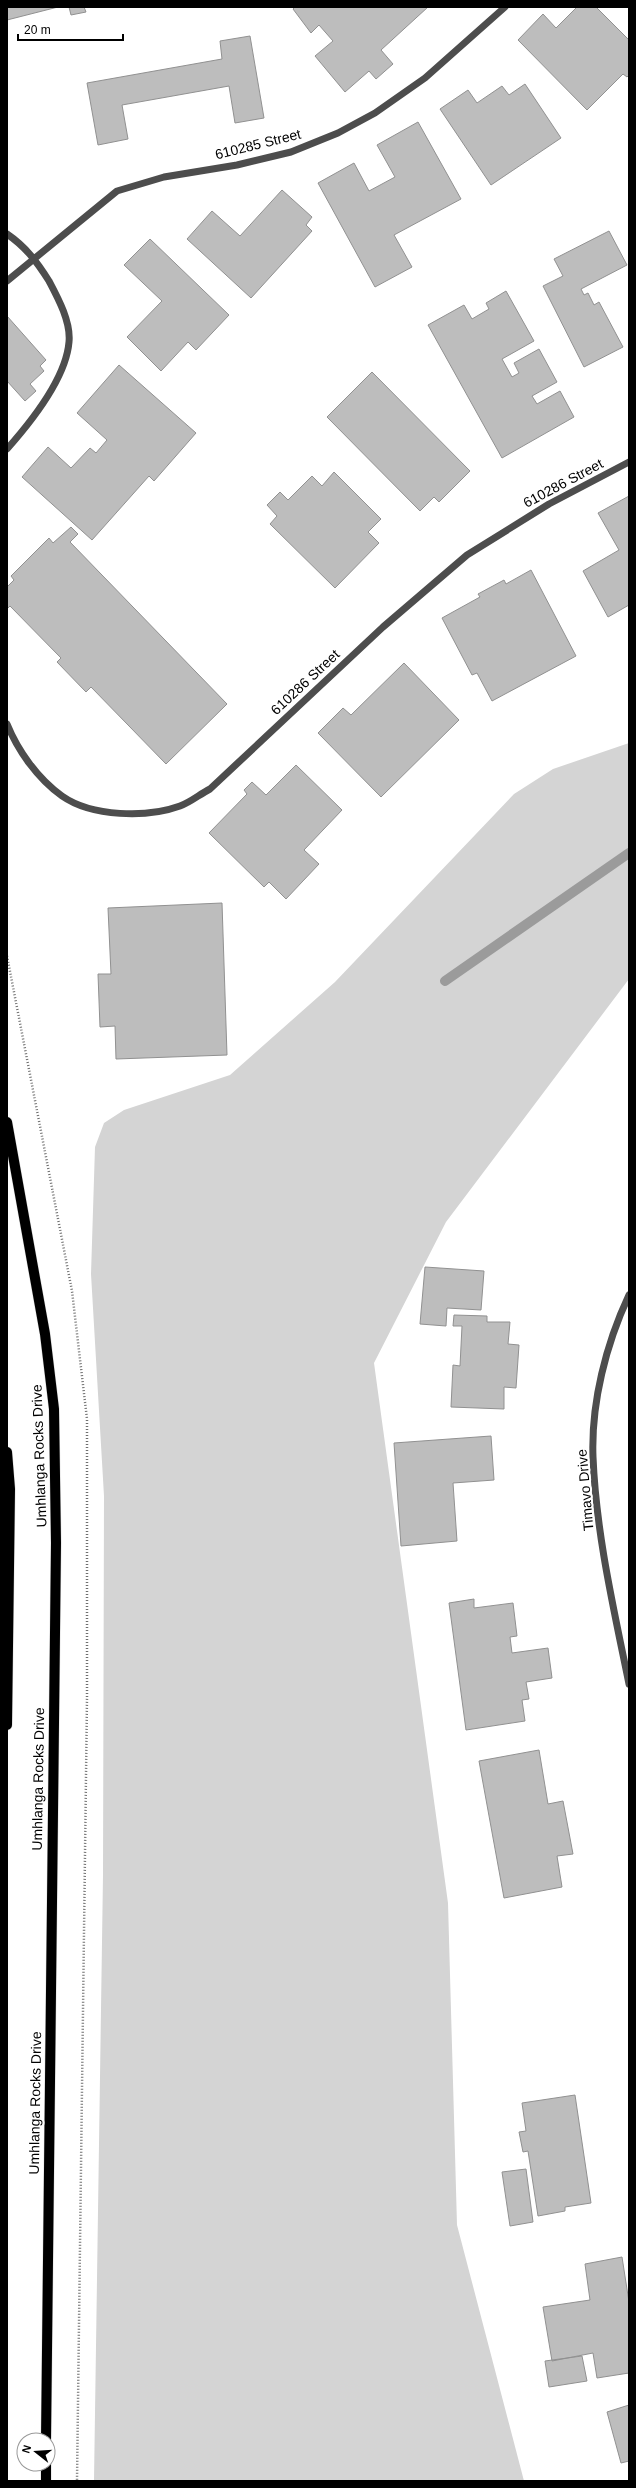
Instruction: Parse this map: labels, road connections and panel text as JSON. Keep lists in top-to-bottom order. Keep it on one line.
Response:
{"streets":{"main road":["Umhlanga Rocks Drive"],"street":["610285 Street","610286 Street","Timavo Drive"]},"scale_bar":"20 m","north":"left"}
